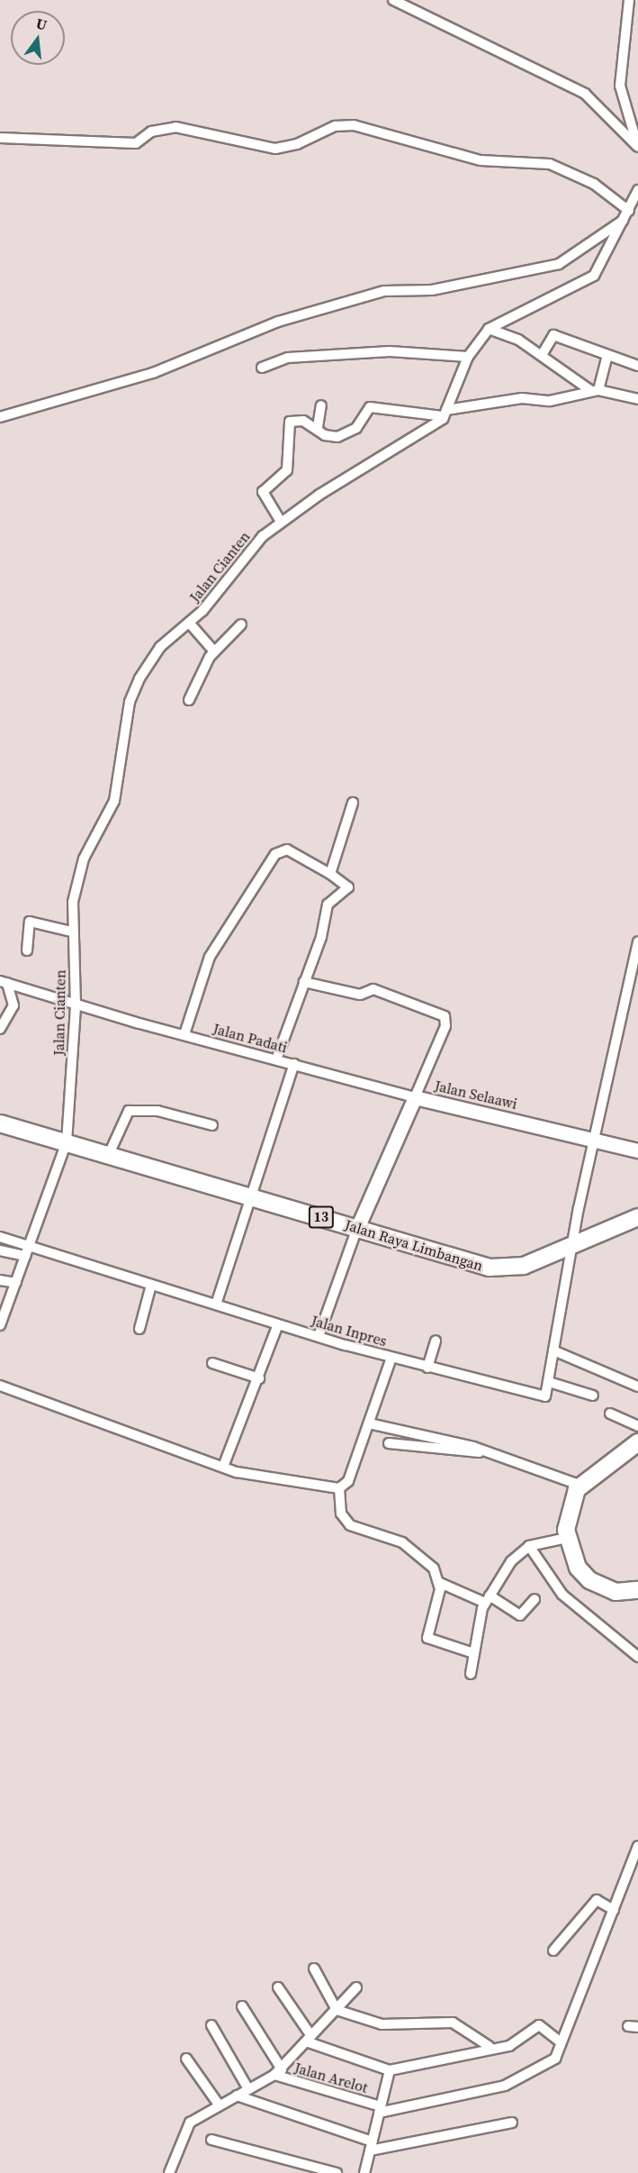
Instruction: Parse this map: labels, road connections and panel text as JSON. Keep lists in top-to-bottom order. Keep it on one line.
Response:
{"streets":{"highway":["13","Jalan Raya Limbangan"],"street":["Jalan Cianten","Jalan Padati","Jalan Selaawi","Jalan Inpres","Jalan Arelot"]},"crossings":[["Jalan Cianten","Jalan Padati"],["Jalan Cianten","Jalan Raya Limbangan"],["Jalan Cianten","Jalan Inpres"],["Jalan Padati","Jalan Selaawi"],["Jalan Selaawi","Jalan Raya Limbangan"]],"north":"top"}
